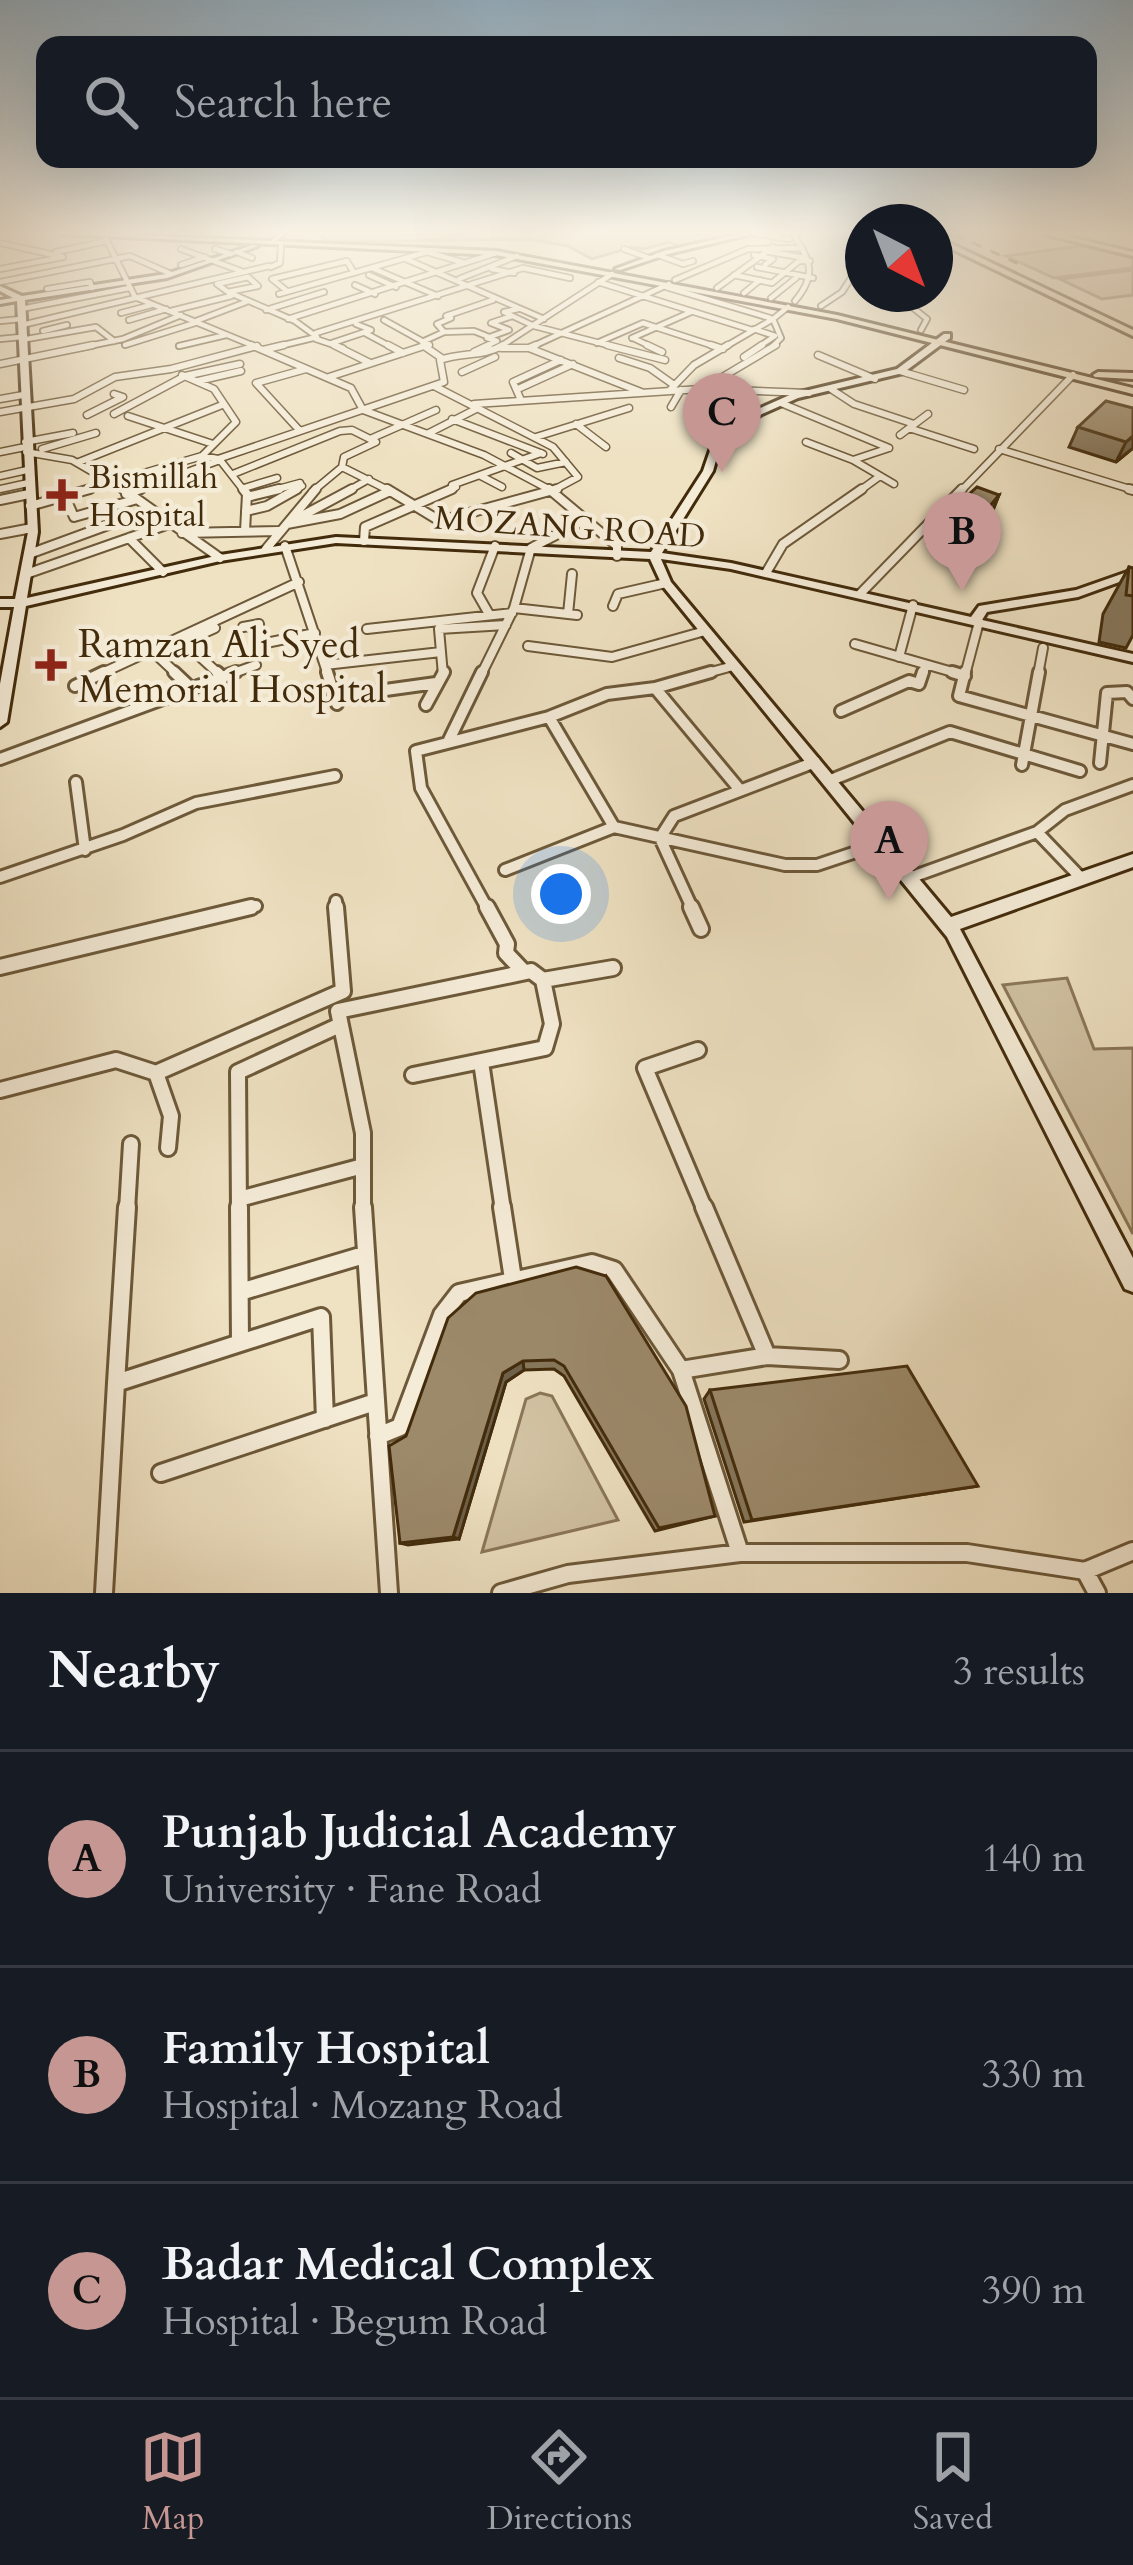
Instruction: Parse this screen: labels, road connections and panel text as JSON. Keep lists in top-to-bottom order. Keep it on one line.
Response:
{"streets":{"street":["MOZANG ROAD"]},"places":{"health":["Bismillah Hospital","Ramzan Ali Syed Memorial Hospital"]},"north":"bottom right","page":{"search":"Search here","pins":["C","B","A"],"heading":["Nearby","3 results"],"list":[{"mark":"A","name":"Punjab Judicial Academy","note":"University · Fane Road","value":"140 m"},{"mark":"B","name":"Family Hospital","note":"Hospital · Mozang Road","value":"330 m"},{"mark":"C","name":"Badar Medical Complex","note":"Hospital · Begum Road","value":"390 m"}],"nav":["Map","Directions","Saved"]}}
